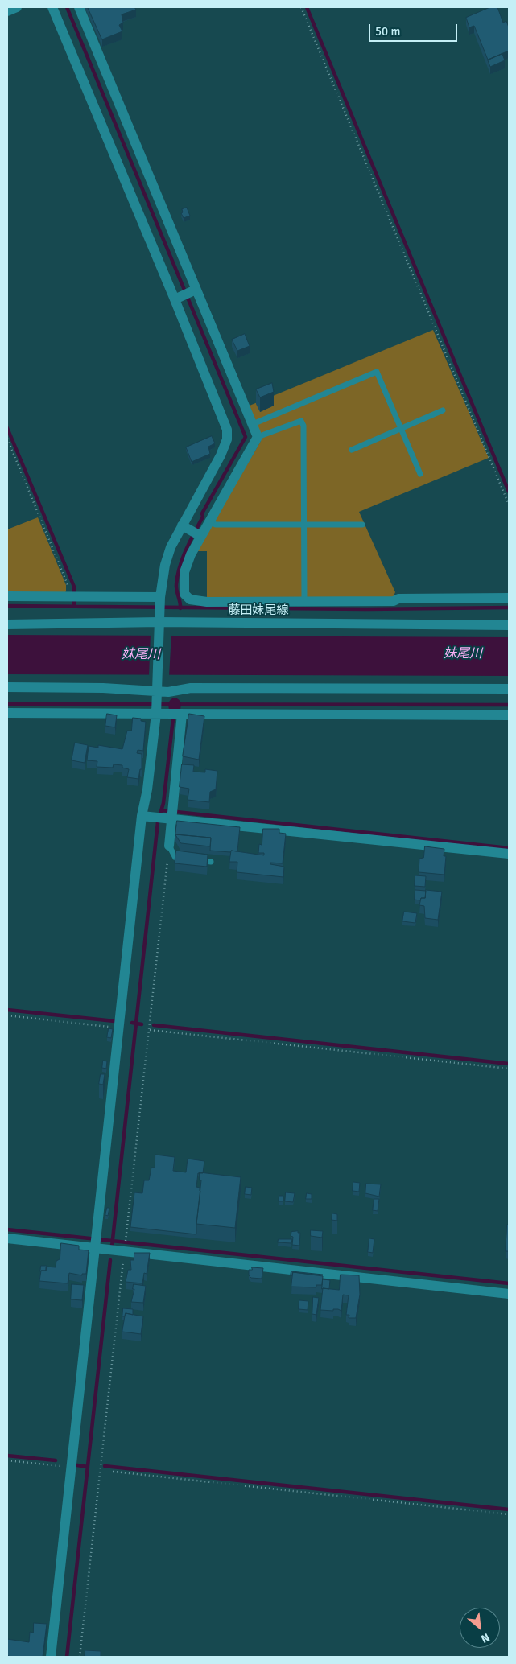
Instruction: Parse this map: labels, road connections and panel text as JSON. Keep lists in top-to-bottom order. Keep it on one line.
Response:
{"streets":{"street":["藤田妹尾線"]},"water":["妹尾川"],"scale_bar":"50 m","north":"bottom right"}
